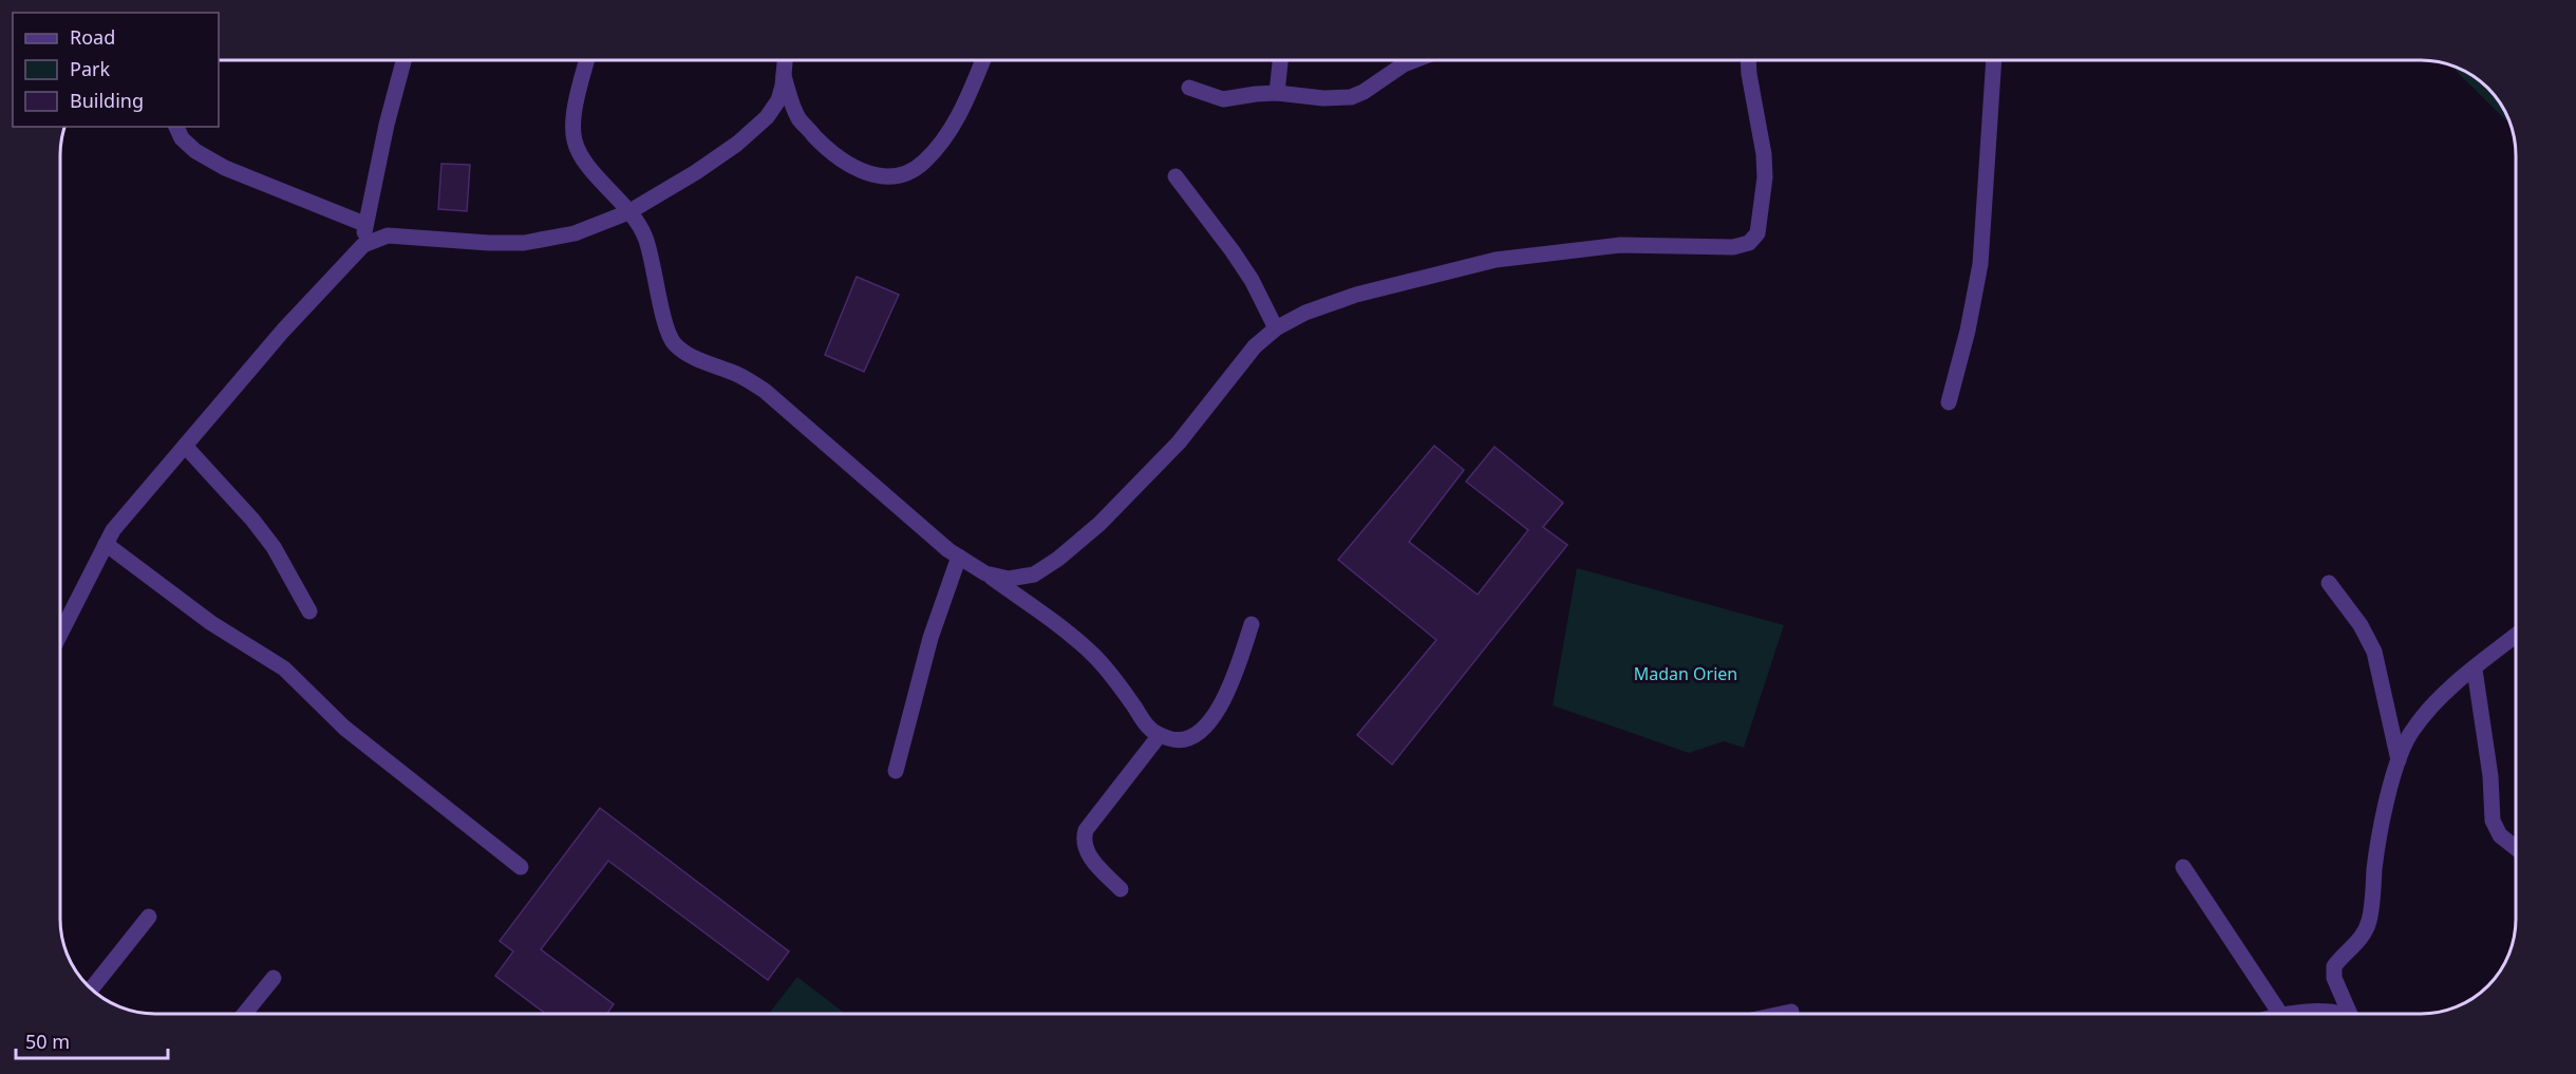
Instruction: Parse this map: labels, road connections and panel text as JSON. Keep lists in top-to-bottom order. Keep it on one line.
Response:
{"parks":["Madan Orien"],"legend":["Road","Park","Building"],"scale_bar":"50 m"}
